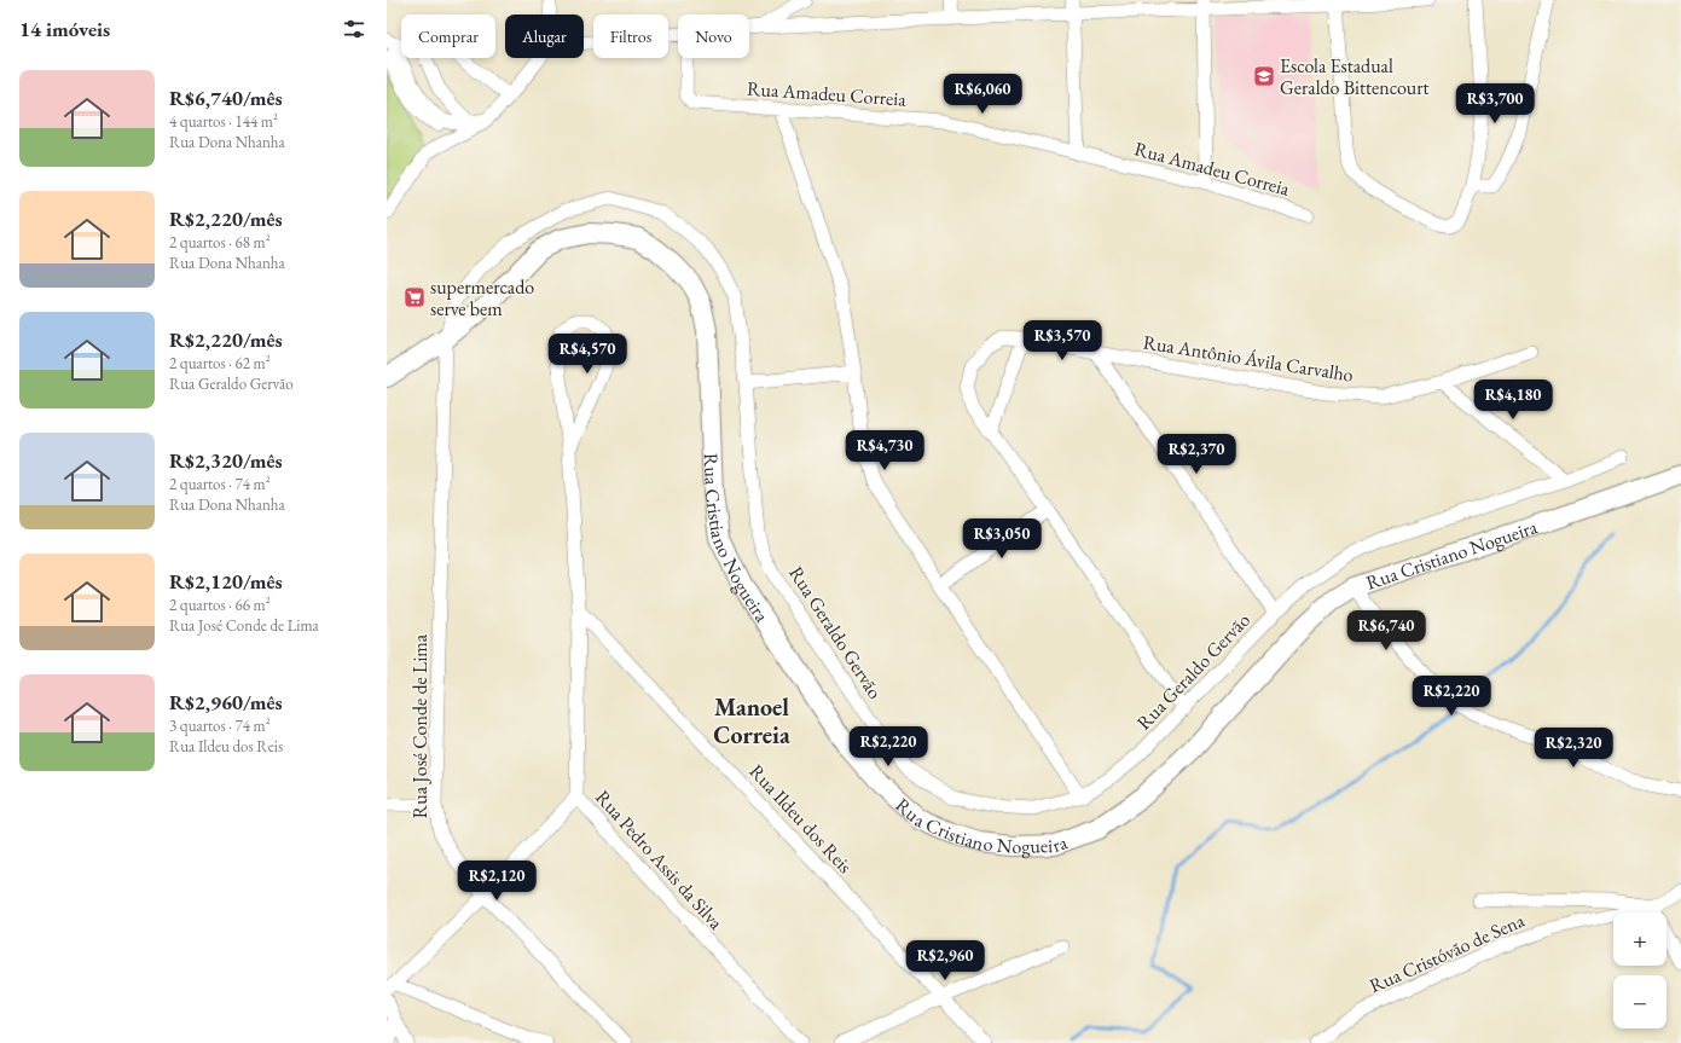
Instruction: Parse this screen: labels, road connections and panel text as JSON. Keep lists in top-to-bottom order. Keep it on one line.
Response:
{"streets":{"highway":["Rua Cristiano Nogueira"],"street":["Rua Amadeu Correia","Rua Antônio Ávila Carvalho","Rua Geraldo Gervão","Rua José Conde de Lima","Rua Ildeu dos Reis","Rua Pedro Assis da Silva","Rua Cristóvão de Sena"]},"crossings":[["Rua Antônio Ávila Carvalho","Rua Geraldo Gervão"],["Rua Cristiano Nogueira","Rua Geraldo Gervão"],["Rua Cristiano Nogueira","Rua José Conde de Lima"],["Rua Geraldo Gervão","Rua José Conde de Lima"],["Rua Ildeu dos Reis","Rua Pedro Assis da Silva"]],"districts":["Manoel Correia"],"places":{"school or university":["Escola Estadual Geraldo Bittencourt"],"supermarket":["supermercado serve bem"]},"page":{"heading":"14 imóveis","chip":["Comprar","Alugar","Filtros","Novo"],"list":[{"name":"R$6,740/mês","note":"4 quartos · 144 m² · Rua Dona Nhanha"},{"name":"R$2,220/mês","note":"2 quartos · 68 m² · Rua Dona Nhanha"},{"name":"R$2,220/mês","note":"2 quartos · 62 m² · Rua Geraldo Gervão"},{"name":"R$2,320/mês","note":"2 quartos · 74 m² · Rua Dona Nhanha"},{"name":"R$2,120/mês","note":"2 quartos · 66 m² · Rua José Conde de Lima"},{"name":"R$2,960/mês","note":"3 quartos · 74 m² · Rua Ildeu dos Reis"}],"price":["R$6,060","R$3,700","R$3,570","R$4,570","R$4,180","R$4,730","R$2,370","R$3,050","R$6,740","R$2,220","R$2,220","R$2,320","R$2,120","R$2,960"],"map_buttons":["+","−"]}}
